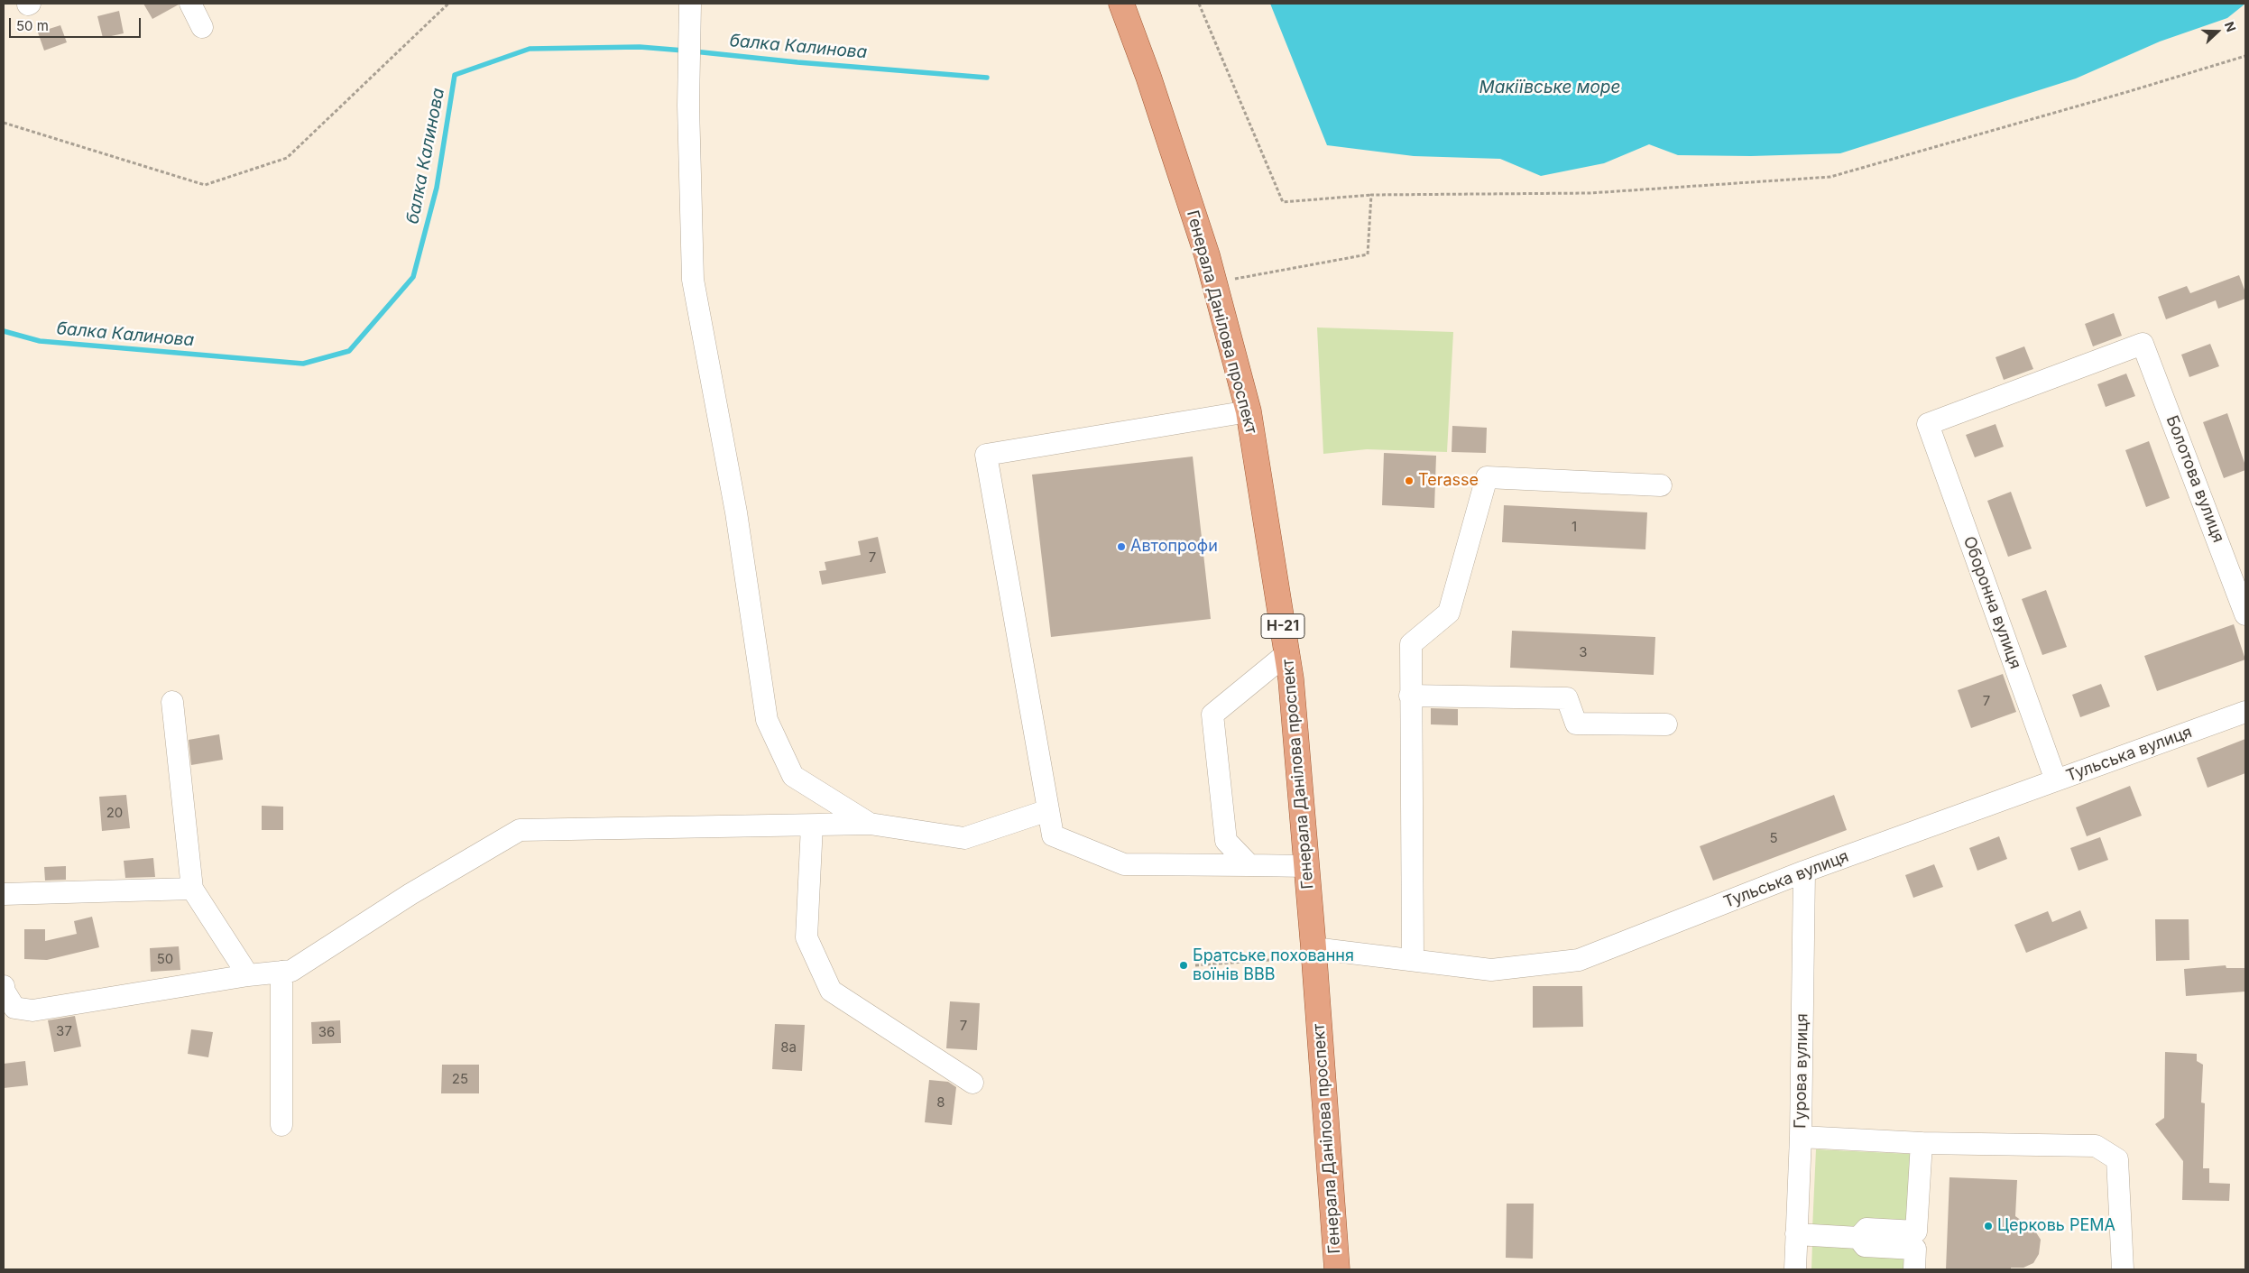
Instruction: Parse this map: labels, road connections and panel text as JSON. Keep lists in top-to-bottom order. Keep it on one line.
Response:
{"streets":{"main road":["Генерала Данілова проспект","Н-21"],"street":["Болотова вулиця","Оборонна вулиця","Тульська вулиця","Гурова вулиця"]},"crossings":[["Генерала Данілова проспект","Тульська вулиця"],["Болотова вулиця","Оборонна вулиця"],["Оборонна вулиця","Тульська вулиця"],["Тульська вулиця","Гурова вулиця"]],"water":["балка Калинова","Макіївське море"],"places":["Terasse","Автопрофи","Братське поховання воїнів ВВВ","Церковь РЕМА"],"house_numbers":["1","7","3","7","20","5","50","7","37","36","8а","25","8"],"scale_bar":"50 m","north":"right"}
